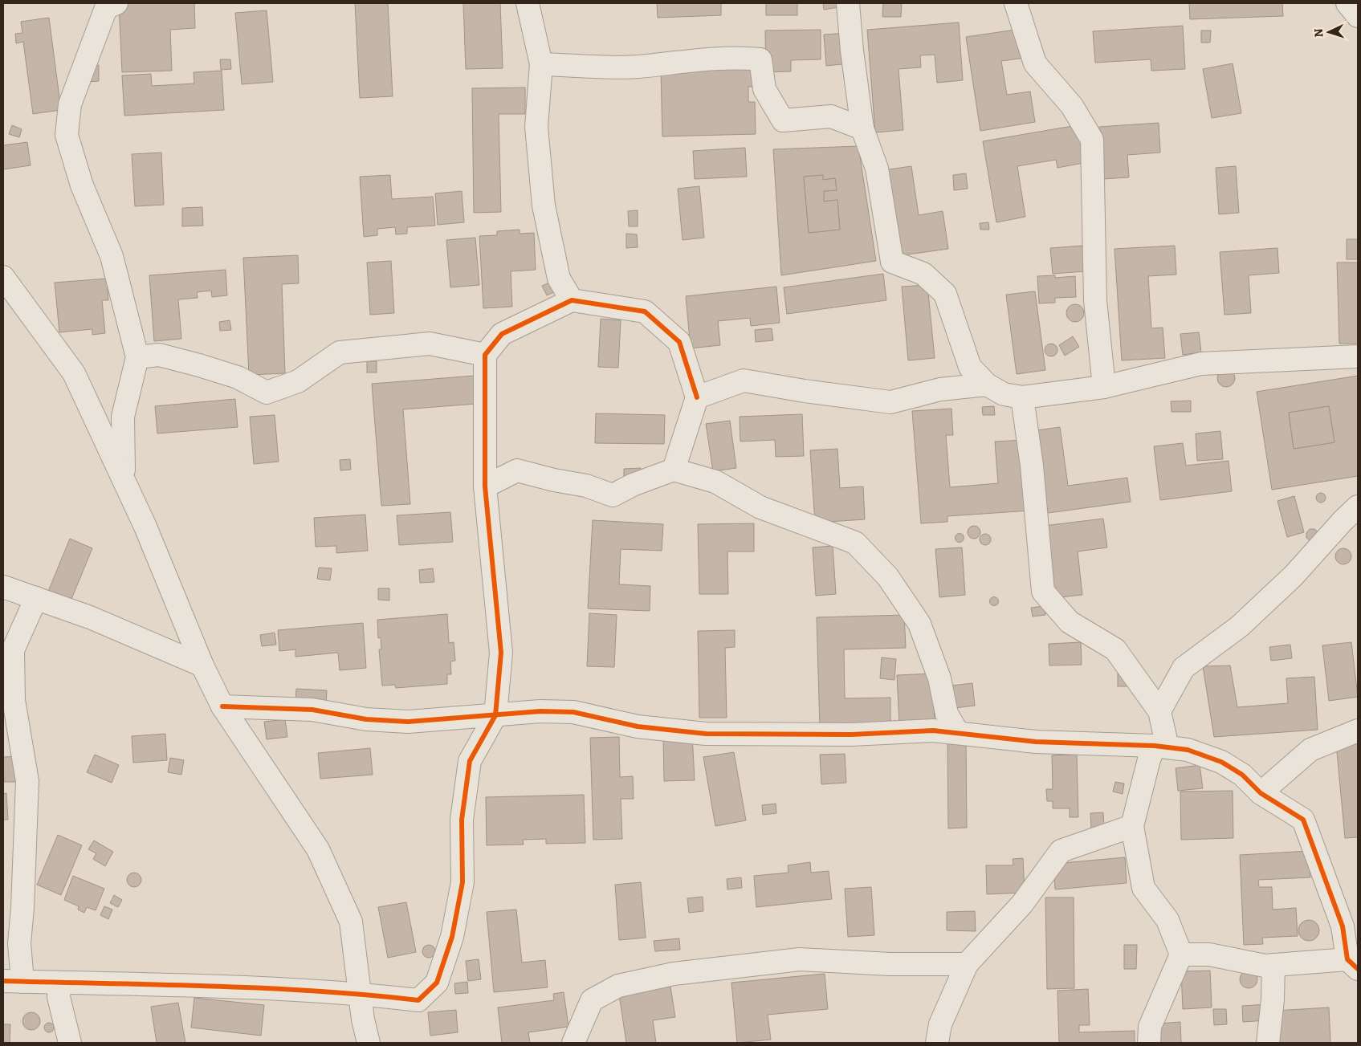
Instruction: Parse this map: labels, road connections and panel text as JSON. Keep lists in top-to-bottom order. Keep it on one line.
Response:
{"north":"left"}
